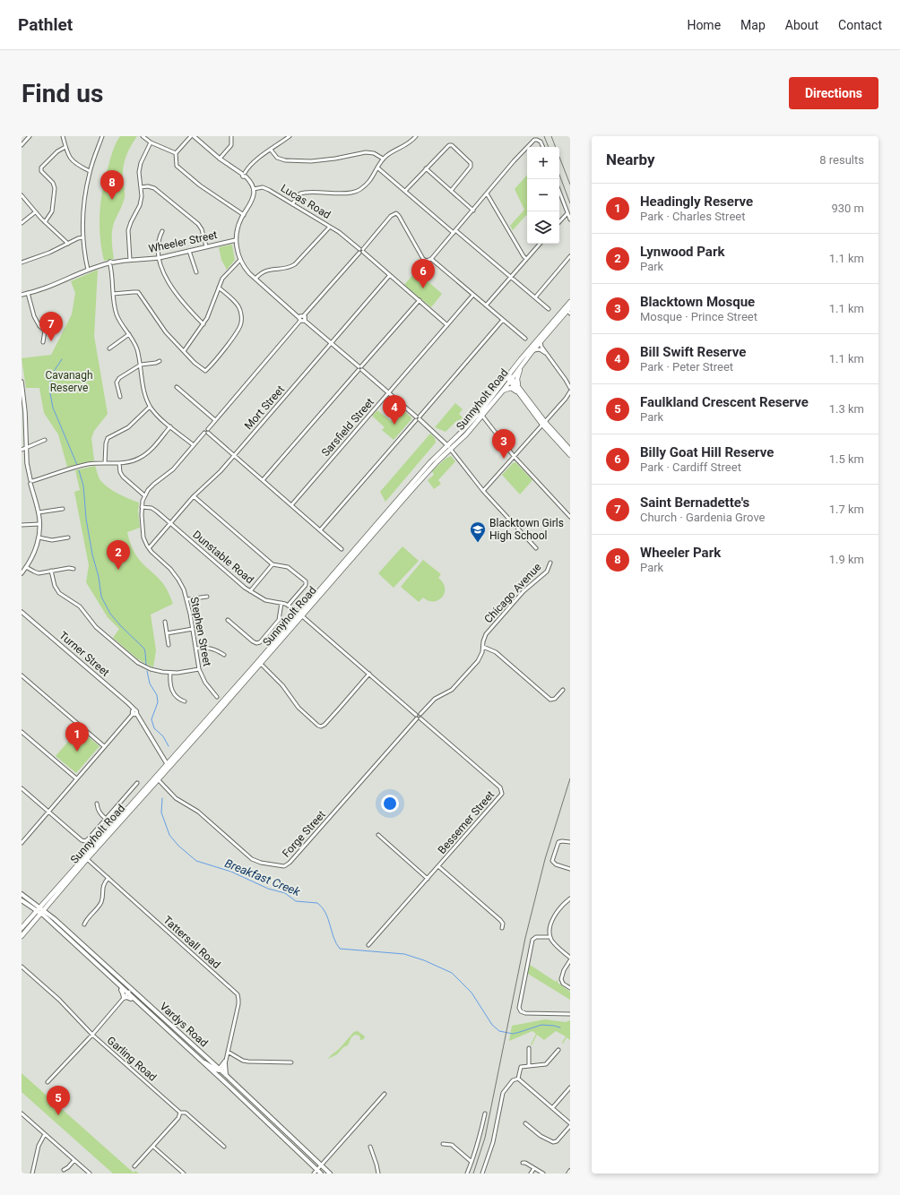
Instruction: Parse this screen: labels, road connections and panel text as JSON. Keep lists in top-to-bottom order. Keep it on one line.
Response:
{"streets":{"main road":["Sunnyholt Road","Vardys Road"],"street":["Lucas Road","Wheeler Street","Mort Street","Sarsfield Street","Dunstable Road","Chicago Avenue","Stephen Street","Turner Street","Bessemer Street","Forge Street","Tattersall Road","Garling Road"]},"crossings":[["Sunnyholt Road","Dunstable Road"],["Sunnyholt Road","Turner Street"],["Sunnyholt Road","Forge Street"],["Sunnyholt Road","Tattersall Road"],["Sunnyholt Road","Vardys Road"],["Mort Street","Dunstable Road"],["Mort Street","Stephen Street"],["Dunstable Road","Stephen Street"],["Tattersall Road","Vardys Road"]],"water":["Breakfast Creek"],"parks":["Cavanagh Reserve"],"places":{"school or university":["Blacktown Girls High School"]},"page":{"header":"Pathlet","nav":["Home","Map","About","Contact"],"buttons":"Directions","title":"Find us","heading":["Nearby","8 results"],"map_buttons":["+","−"],"pins":["8","6","7","4","3","2","1","5"],"list":[{"mark":"1","name":"Headingly Reserve","note":"Park · Charles Street","value":"930 m"},{"mark":"2","name":"Lynwood Park","note":"Park","value":"1.1 km"},{"mark":"3","name":"Blacktown Mosque","note":"Mosque · Prince Street","value":"1.1 km"},{"mark":"4","name":"Bill Swift Reserve","note":"Park · Peter Street","value":"1.1 km"},{"mark":"5","name":"Faulkland Crescent Reserve","note":"Park","value":"1.3 km"},{"mark":"6","name":"Billy Goat Hill Reserve","note":"Park · Cardiff Street","value":"1.5 km"},{"mark":"7","name":"Saint Bernadette's","note":"Church · Gardenia Grove","value":"1.7 km"},{"mark":"8","name":"Wheeler Park","note":"Park","value":"1.9 km"}]}}
